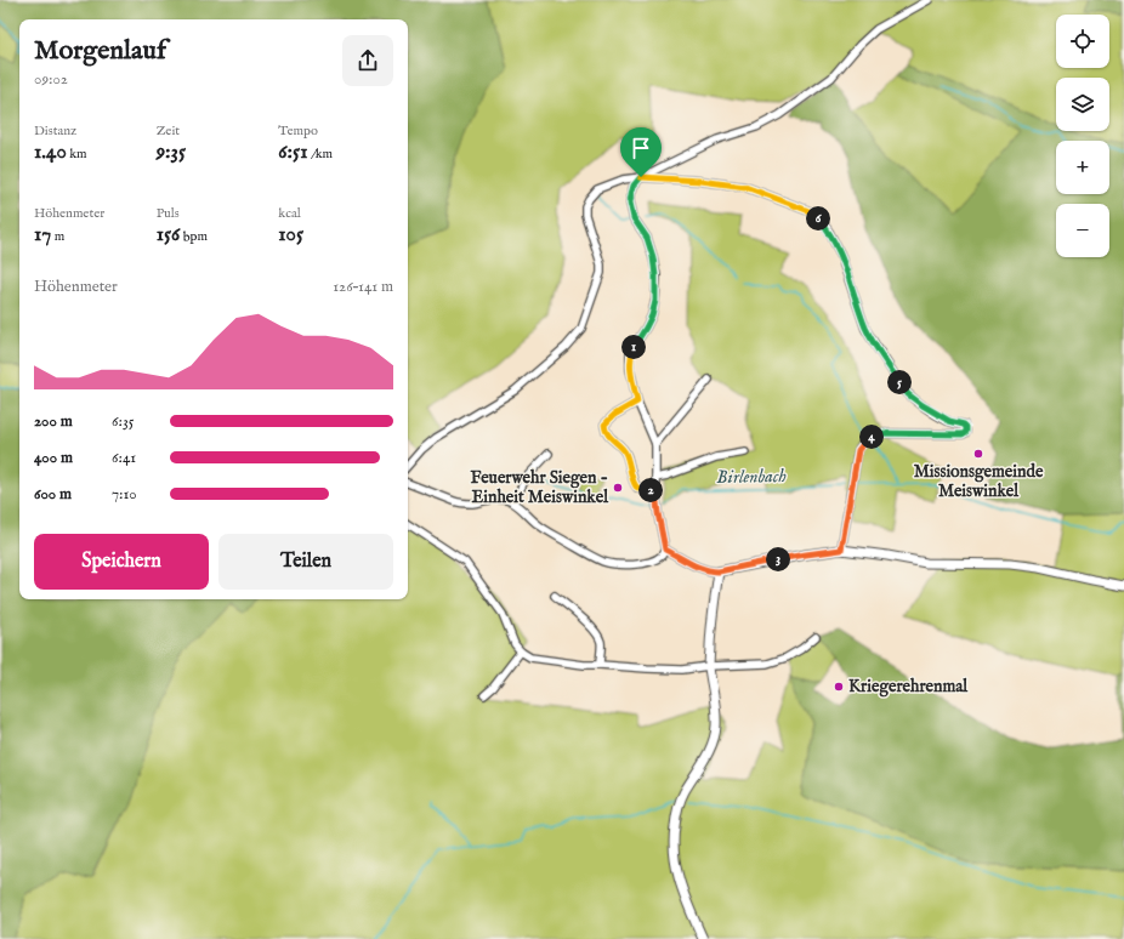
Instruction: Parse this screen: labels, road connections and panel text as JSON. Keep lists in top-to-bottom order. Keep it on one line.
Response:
{"water":["Birlenbach"],"places":["Missionsgemeinde Meiswinkel","Feuerwehr Siegen - Einheit Meiswinkel","Kriegerehrenmal"],"page":{"map_buttons":["+","−"],"heading":["Morgenlauf","09:02"],"stats":[["Distanz","1.40 km"],["Zeit","9:35"],["Tempo","6:51 /km"],["Höhenmeter","17 m"],["Puls","156 bpm"],["kcal","105"]],"pins":["6","1","5","4","2","3"],"chart":["Höhenmeter","126–141 m"],"list":[{"name":"200 m","note":"6:35"},{"name":"400 m","note":"6:41"},{"name":"600 m","note":"7:10"}],"buttons":["Speichern","Teilen"]}}
